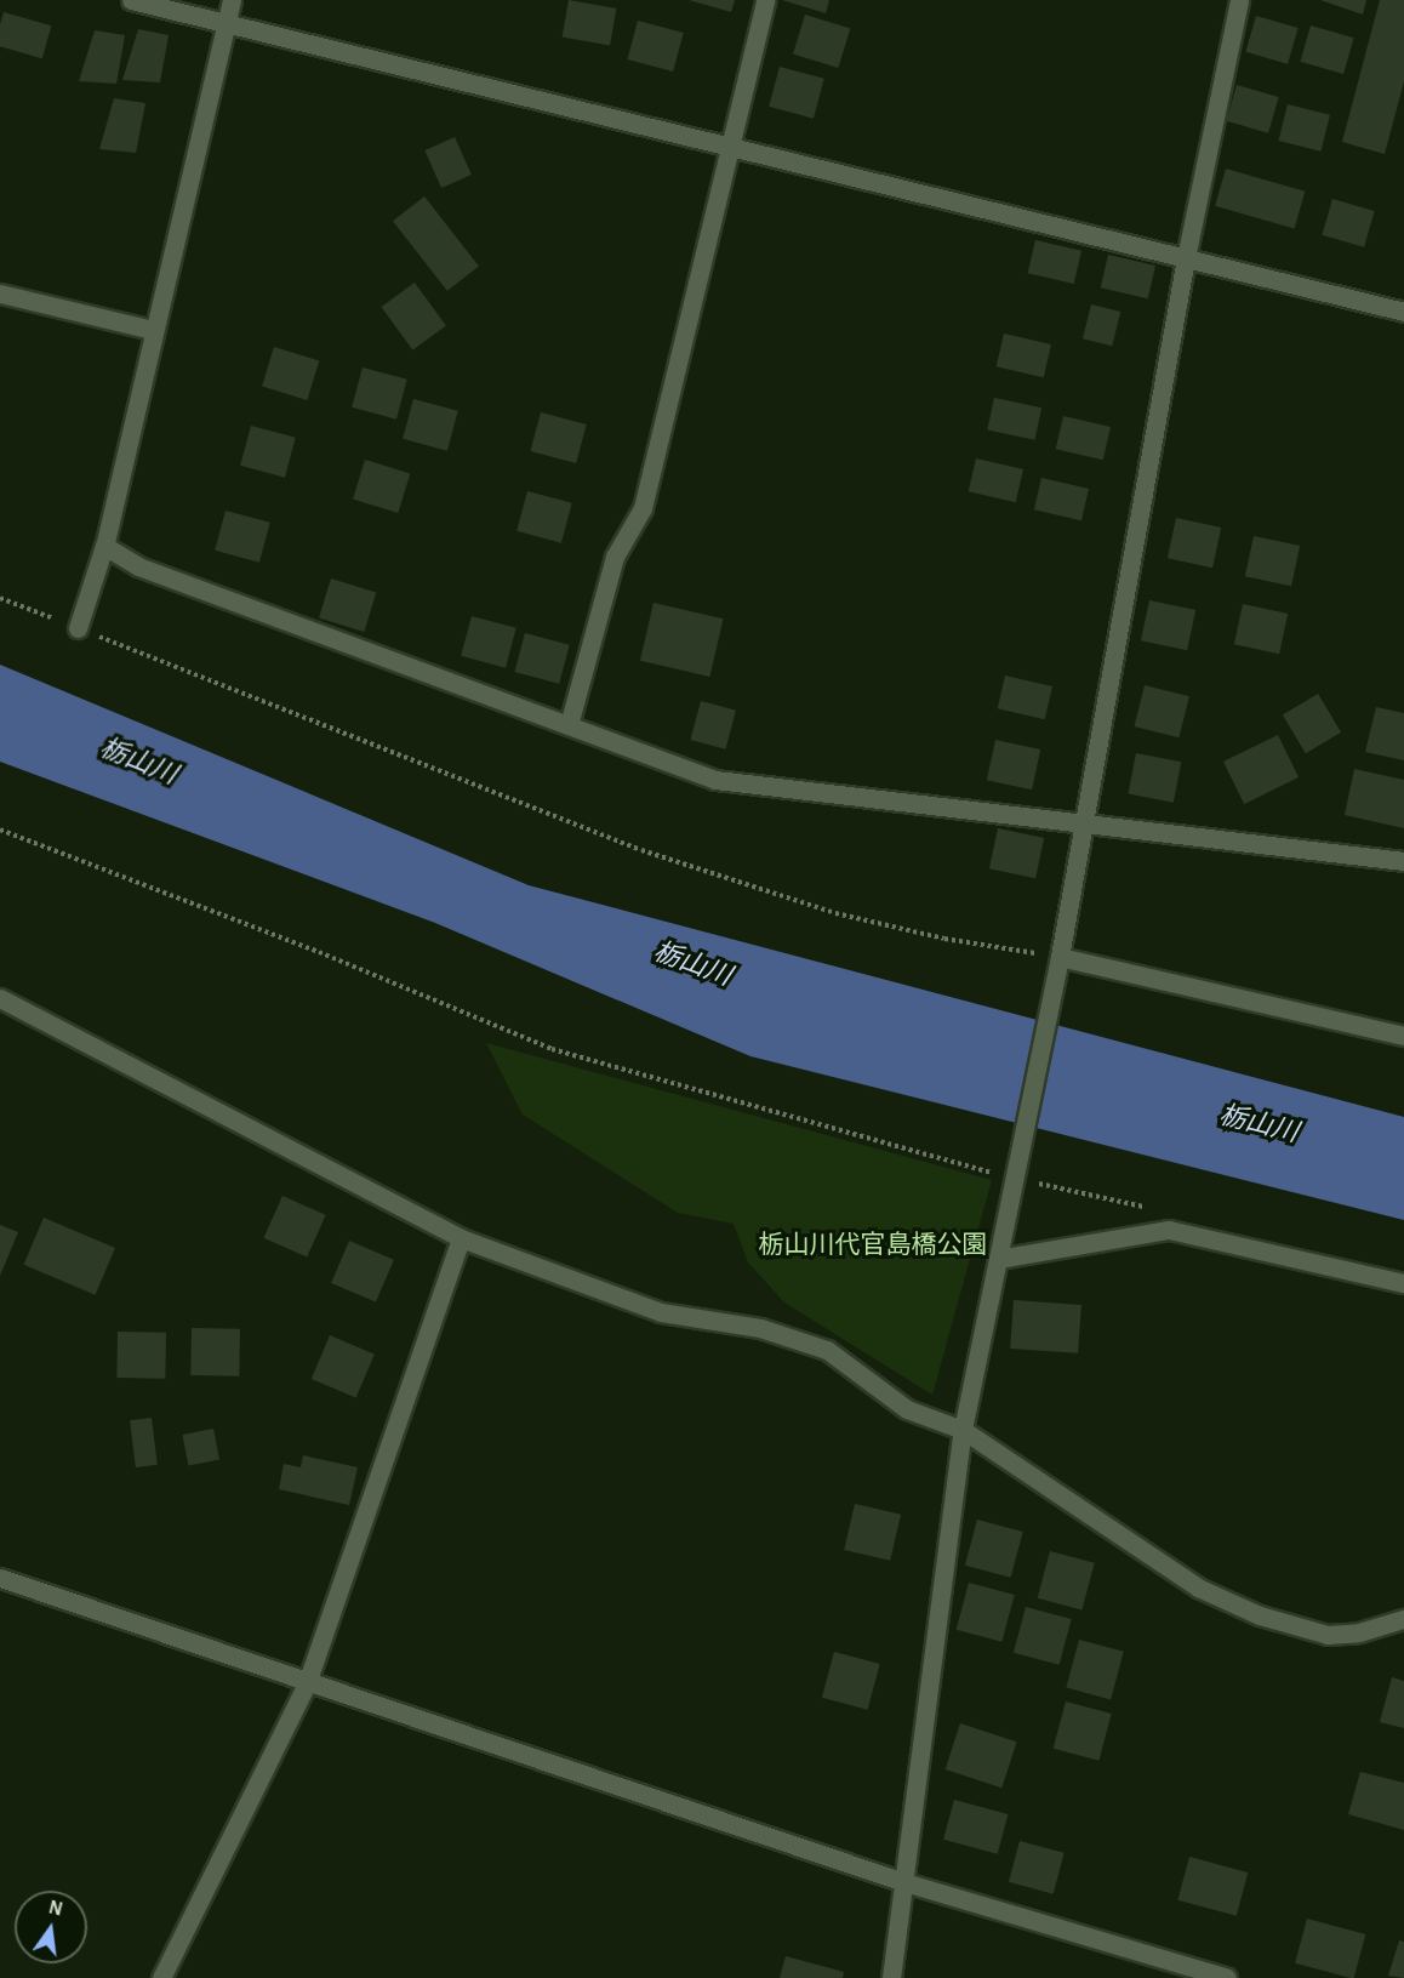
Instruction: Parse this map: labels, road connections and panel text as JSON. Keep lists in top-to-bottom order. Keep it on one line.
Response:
{"water":["栃山川"],"parks":["栃山川代官島橋公園"],"north":"top"}
